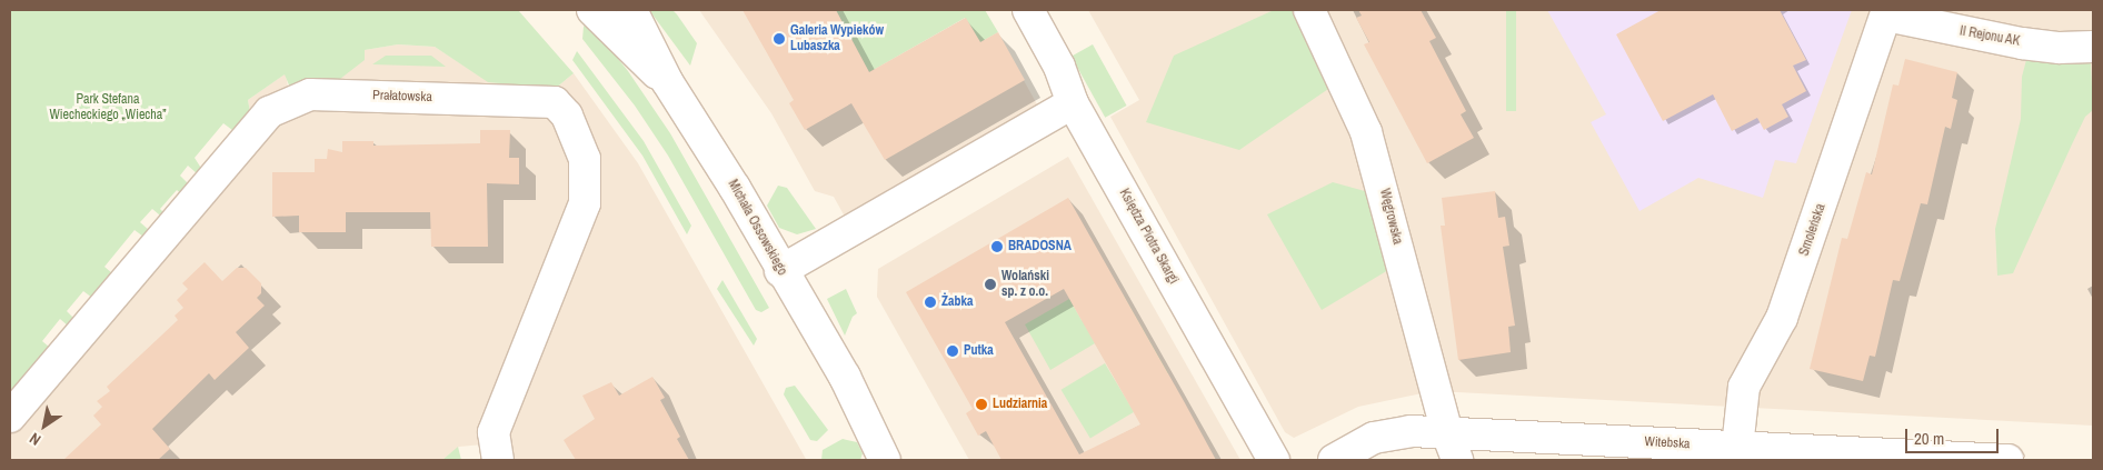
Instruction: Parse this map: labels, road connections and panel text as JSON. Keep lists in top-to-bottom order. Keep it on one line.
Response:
{"streets":{"street":["II Rejonu AK","Prałatowska","Węgrowska","Michała Ossowskiego","Smoleńska","Księdza Piotra Skargi","Witebska"]},"crossings":[["II Rejonu AK","Smoleńska"],["Węgrowska","Witebska"],["Smoleńska","Witebska"]],"parks":["Park Stefana Wiecheckiego „Wiecha”"],"places":["Galeria Wypieków Lubaszka","BRADOSNA","Wolański sp. z o.o.","Żabka","Putka","Ludziarnia"],"scale_bar":"20 m","north":"bottom left"}
